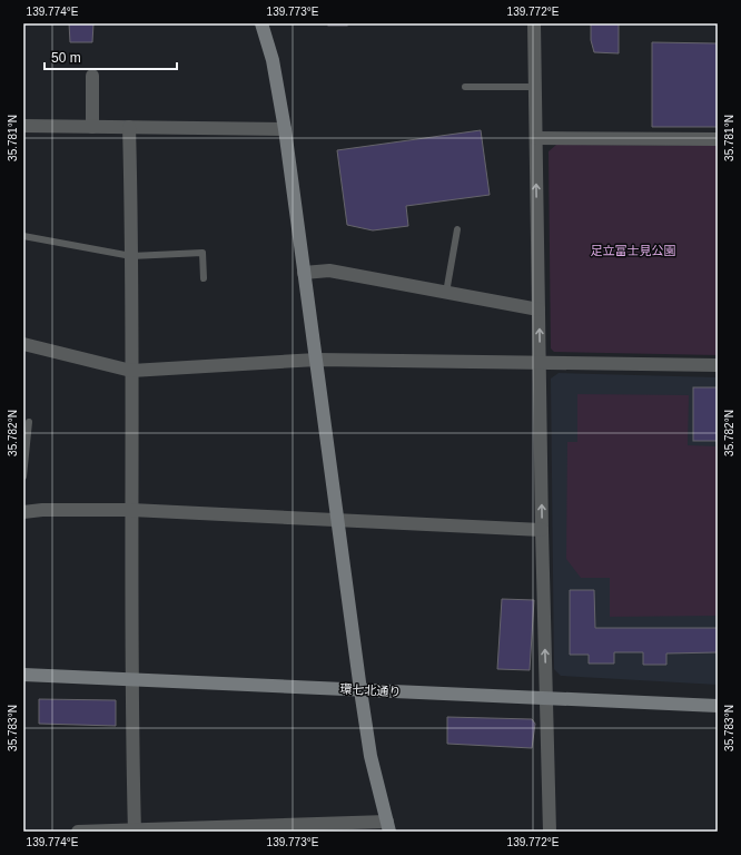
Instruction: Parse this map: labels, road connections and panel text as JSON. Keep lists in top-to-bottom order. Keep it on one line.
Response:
{"streets":{"street":["環七北通り"]},"parks":["足立富士見公園"],"scale_bar":"50 m","coordinates":["139.774°E","139.773°E","139.772°E","35.781°N","35.782°N","35.783°N"]}
